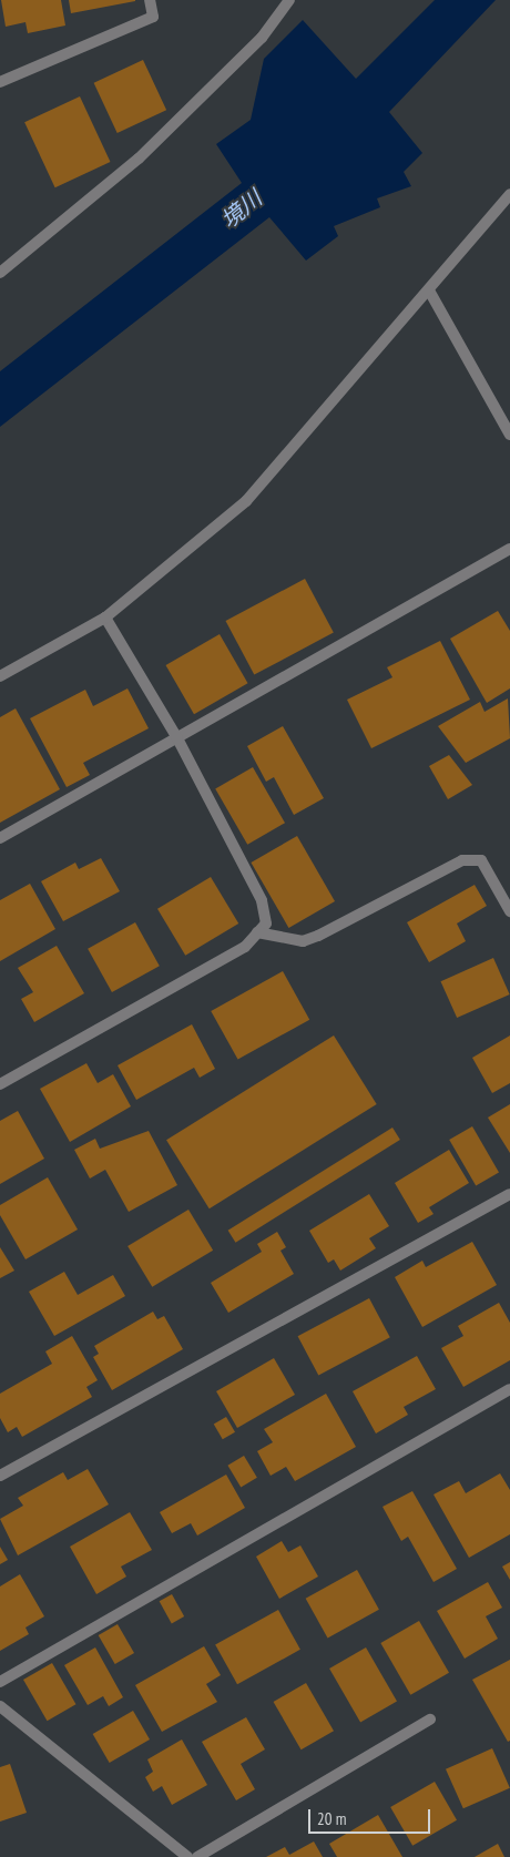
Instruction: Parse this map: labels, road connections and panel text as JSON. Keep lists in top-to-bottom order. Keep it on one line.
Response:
{"water":["境川"],"scale_bar":"20 m"}
